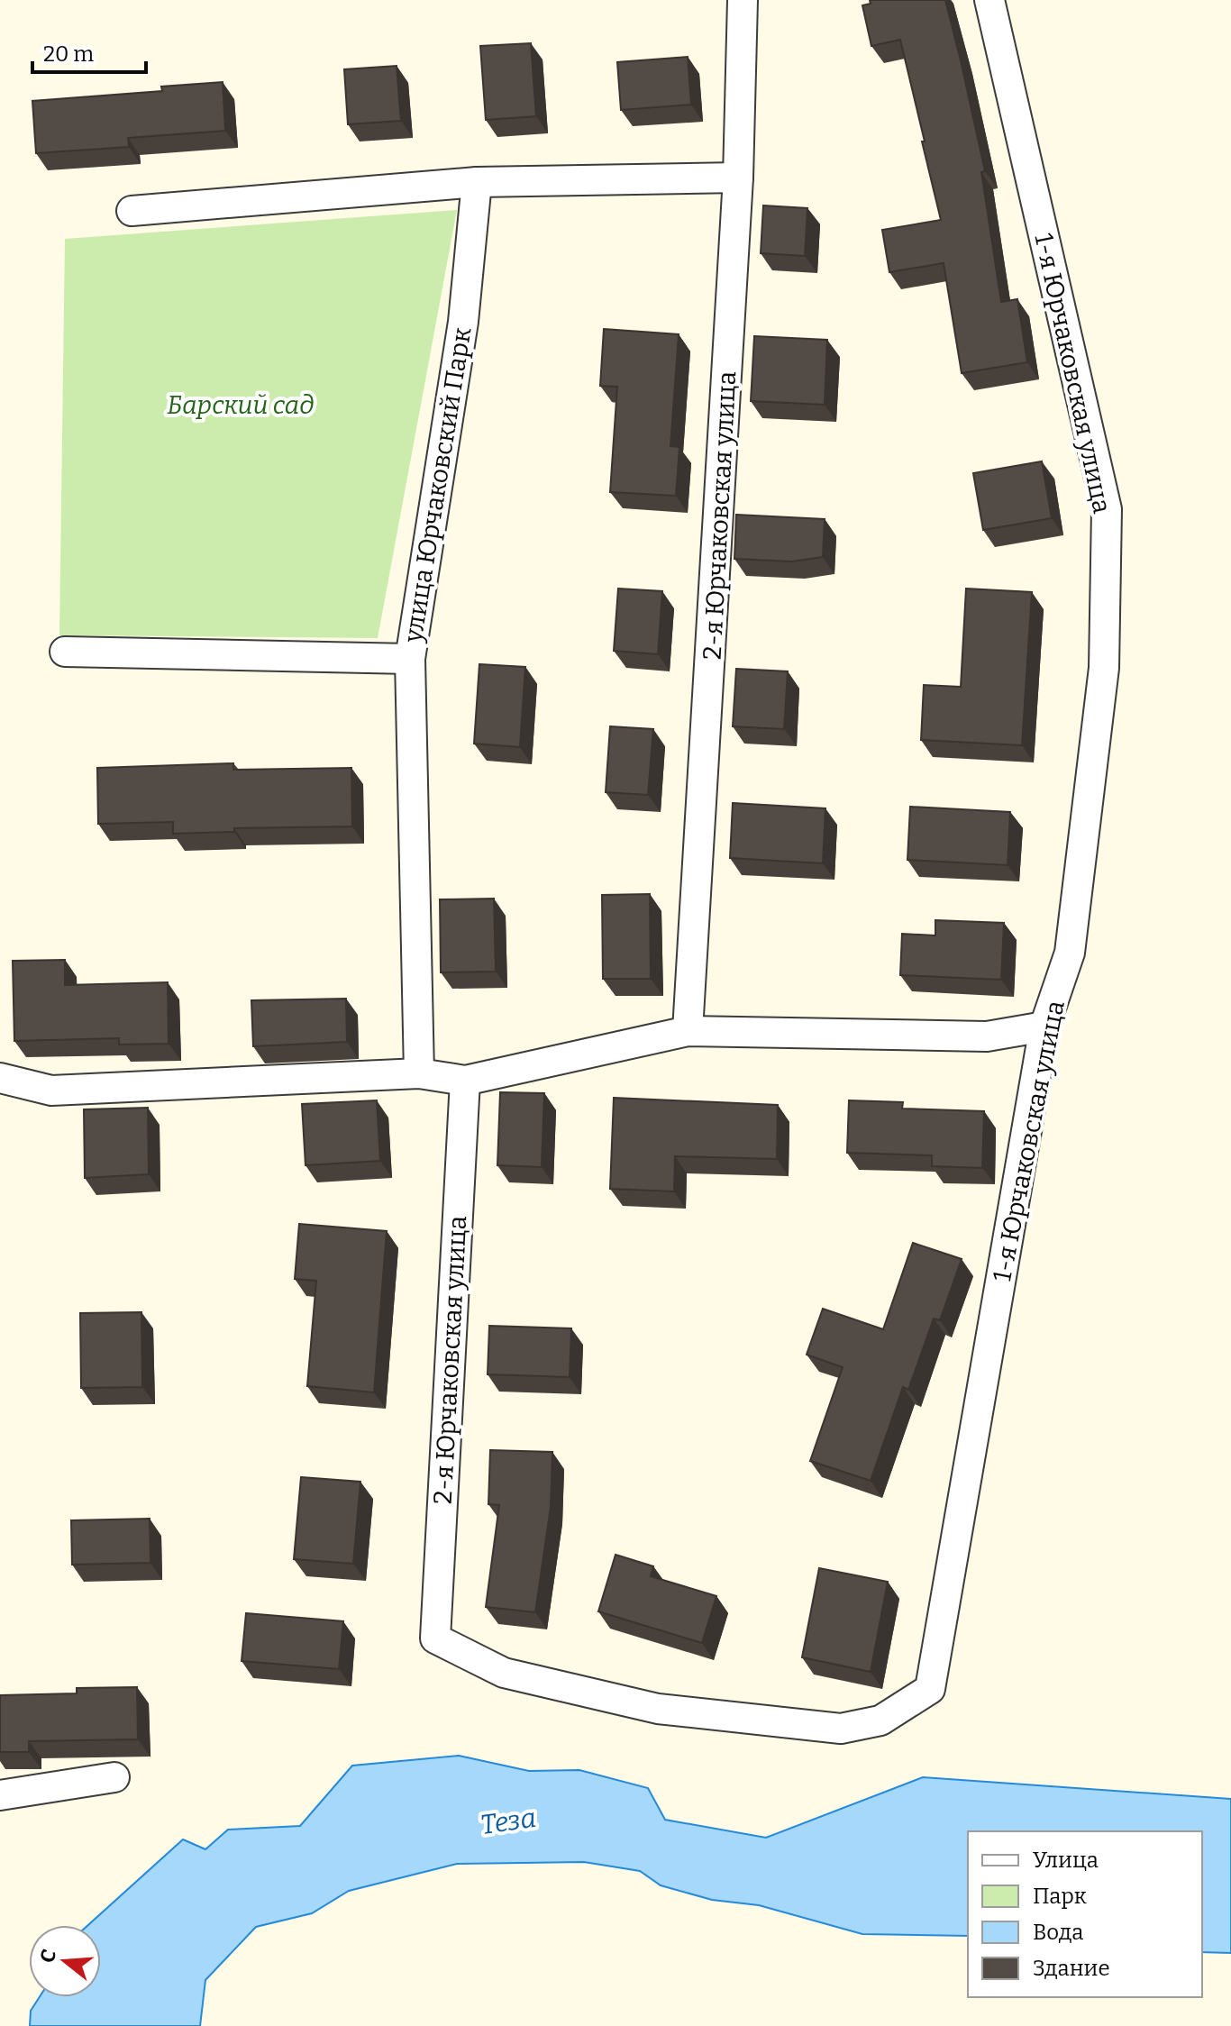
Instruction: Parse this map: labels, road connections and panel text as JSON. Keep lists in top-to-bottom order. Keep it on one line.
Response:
{"streets":{"street":["1-я Юрчаковская улица","улица Юрчаковский Парк","2-я Юрчаковская улица"]},"crossings":[["1-я Юрчаковская улица","2-я Юрчаковская улица"]],"water":["Теза"],"parks":["Барский сад"],"legend":["Улица","Парк","Вода","Здание"],"scale_bar":"20 m","north":"left"}
